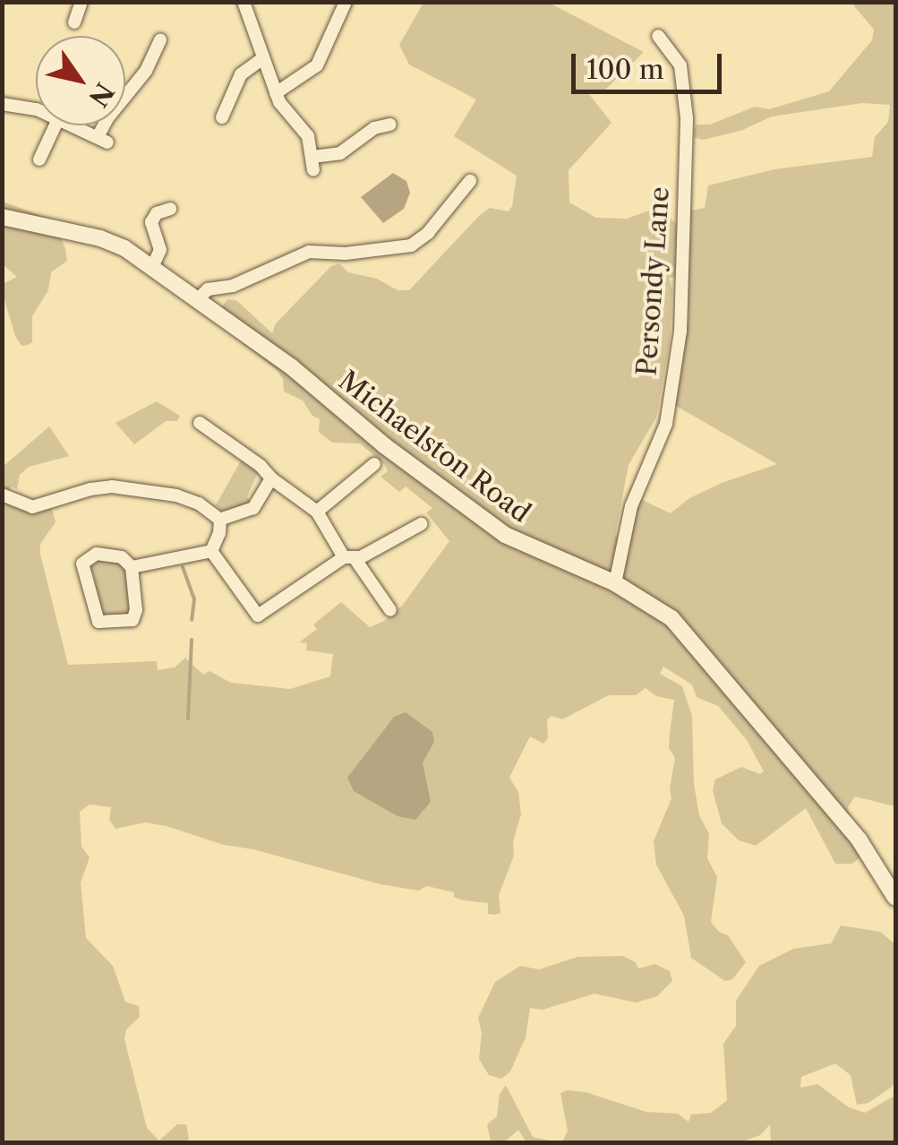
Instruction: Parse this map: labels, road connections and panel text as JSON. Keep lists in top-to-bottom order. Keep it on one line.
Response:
{"streets":{"street":["Persondy Lane","Michaelston Road"]},"crossings":[["Persondy Lane","Michaelston Road"]],"scale_bar":"100 m","north":"bottom right"}
